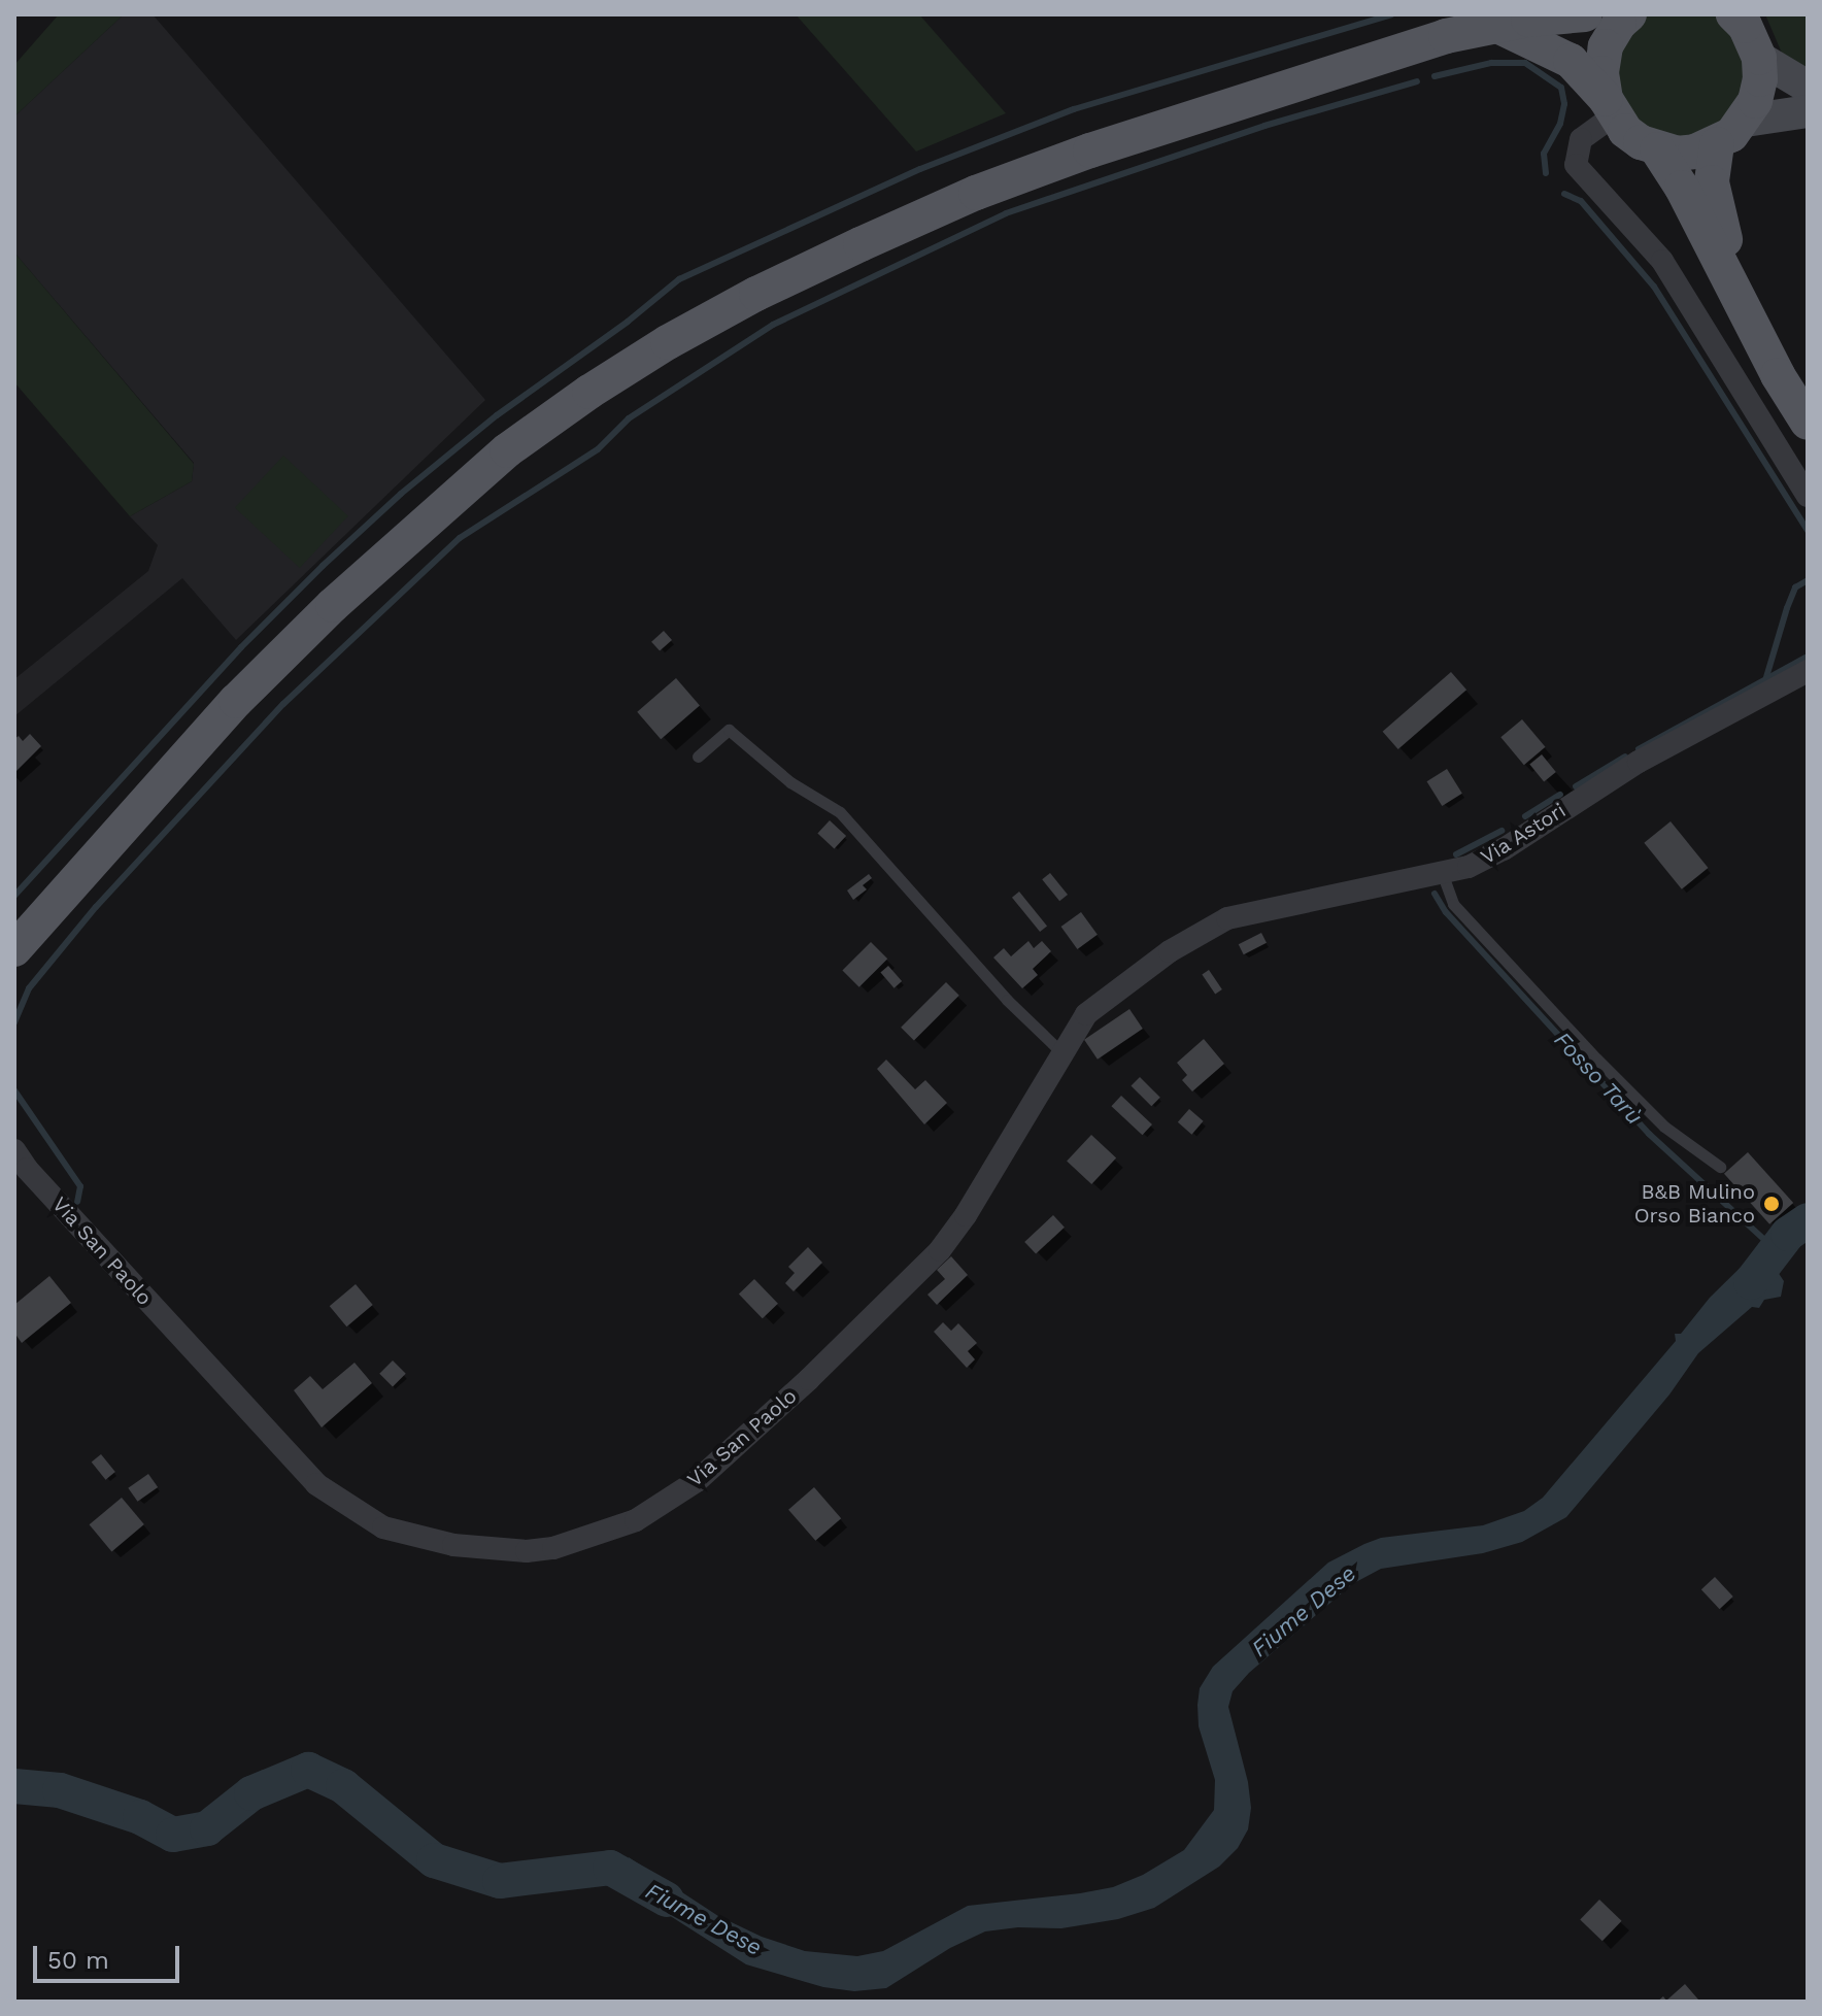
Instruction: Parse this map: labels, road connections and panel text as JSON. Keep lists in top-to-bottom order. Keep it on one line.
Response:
{"streets":{"street":["Via Astori","Via San Paolo"]},"crossings":[["Via Astori","Via San Paolo"]],"water":["Fosso Tarù","Fiume Dese"],"places":["B&B Mulino Orso Bianco"],"scale_bar":"50 m"}
